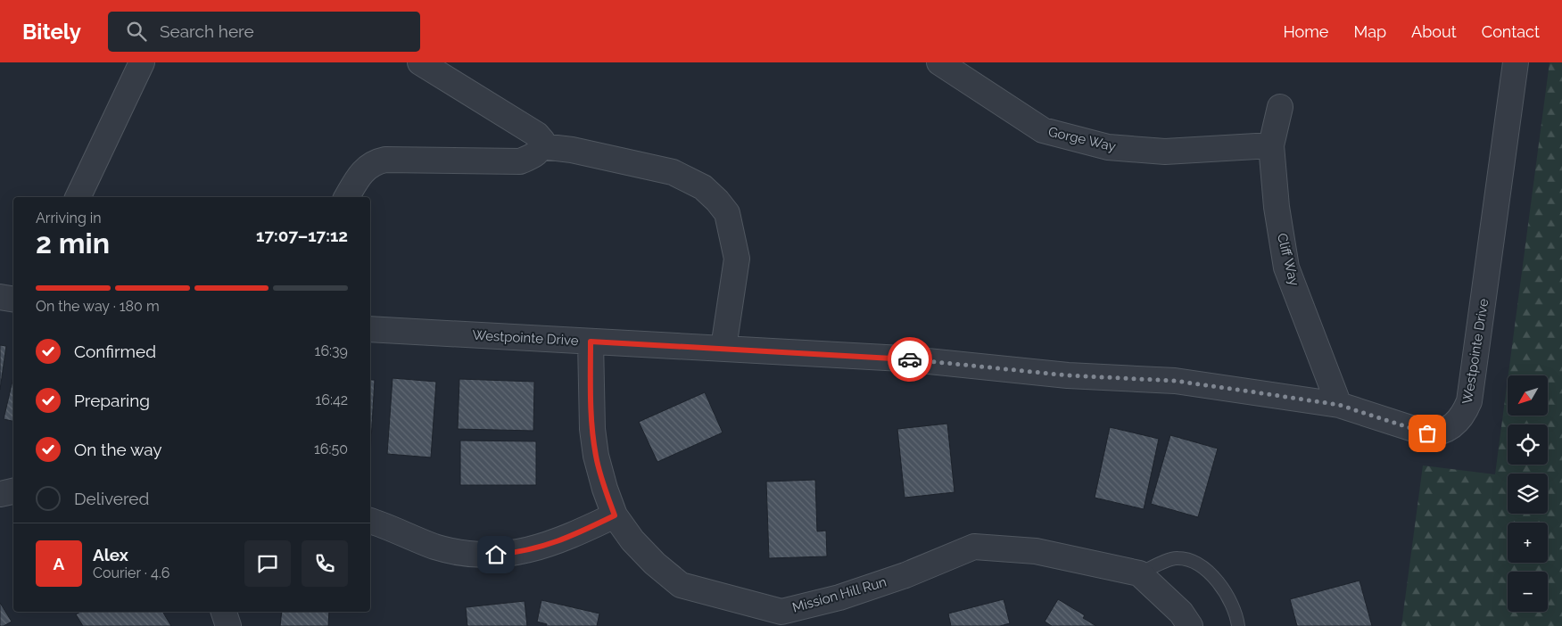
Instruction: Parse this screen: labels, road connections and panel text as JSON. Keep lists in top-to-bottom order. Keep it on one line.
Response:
{"streets":{"street":["Gorge Way","Cliff Way","Westpointe Drive","Mission Hill Run"]},"crossings":[["Gorge Way","Cliff Way"],["Cliff Way","Westpointe Drive"],["Westpointe Drive","Mission Hill Run"]],"north":"bottom left","page":{"header":"Bitely","search":"Search here","nav":["Home","Map","About","Contact"],"heading":["2 min","Arriving in","17:07–17:12"],"panel":["Alex","Courier · 4.6"],"bar":"On the way · 180 m","list":[["Confirmed","16:39"],["Preparing","16:42"],["On the way","16:50"],"Delivered"],"map_buttons":["+","−"],"round":"A"}}
